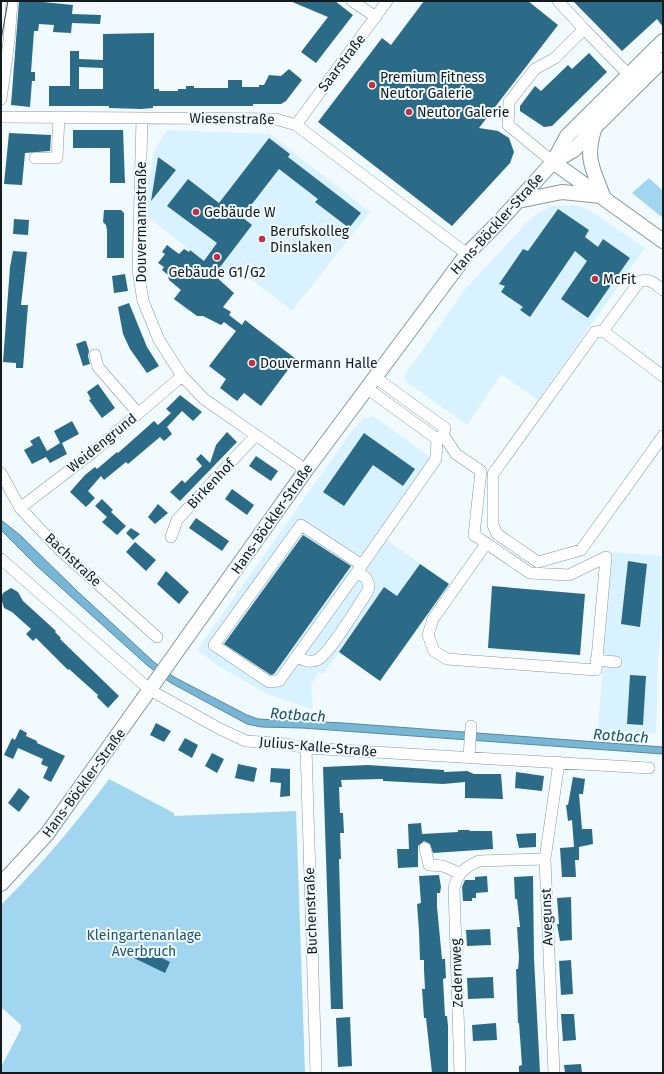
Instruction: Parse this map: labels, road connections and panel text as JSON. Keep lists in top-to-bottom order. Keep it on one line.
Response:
{"streets":{"main road":["Hans-Böckler-Straße"],"street":["Saarstraße","Wiesenstraße","Douvermannstraße","Weidengrund","Birkenhof","Bachstraße","Julius-Kalle-Straße","Buchenstraße","Avegunst","Zedernweg"]},"crossings":[["Saarstraße","Wiesenstraße"],["Wiesenstraße","Douvermannstraße"],["Wiesenstraße","Hans-Böckler-Straße"],["Douvermannstraße","Hans-Böckler-Straße"],["Douvermannstraße","Weidengrund"],["Douvermannstraße","Birkenhof"],["Hans-Böckler-Straße","Julius-Kalle-Straße"],["Weidengrund","Bachstraße"],["Julius-Kalle-Straße","Buchenstraße"],["Julius-Kalle-Straße","Avegunst"]],"water":["Rotbach"],"parks":["Kleingartenanlage Averbruch"],"places":["Premium Fitness Neutor Galerie","Neutor Galerie","Gebäude W","Berufskolleg Dinslaken","Gebäude G1/G2","McFit","Douvermann Halle"]}
